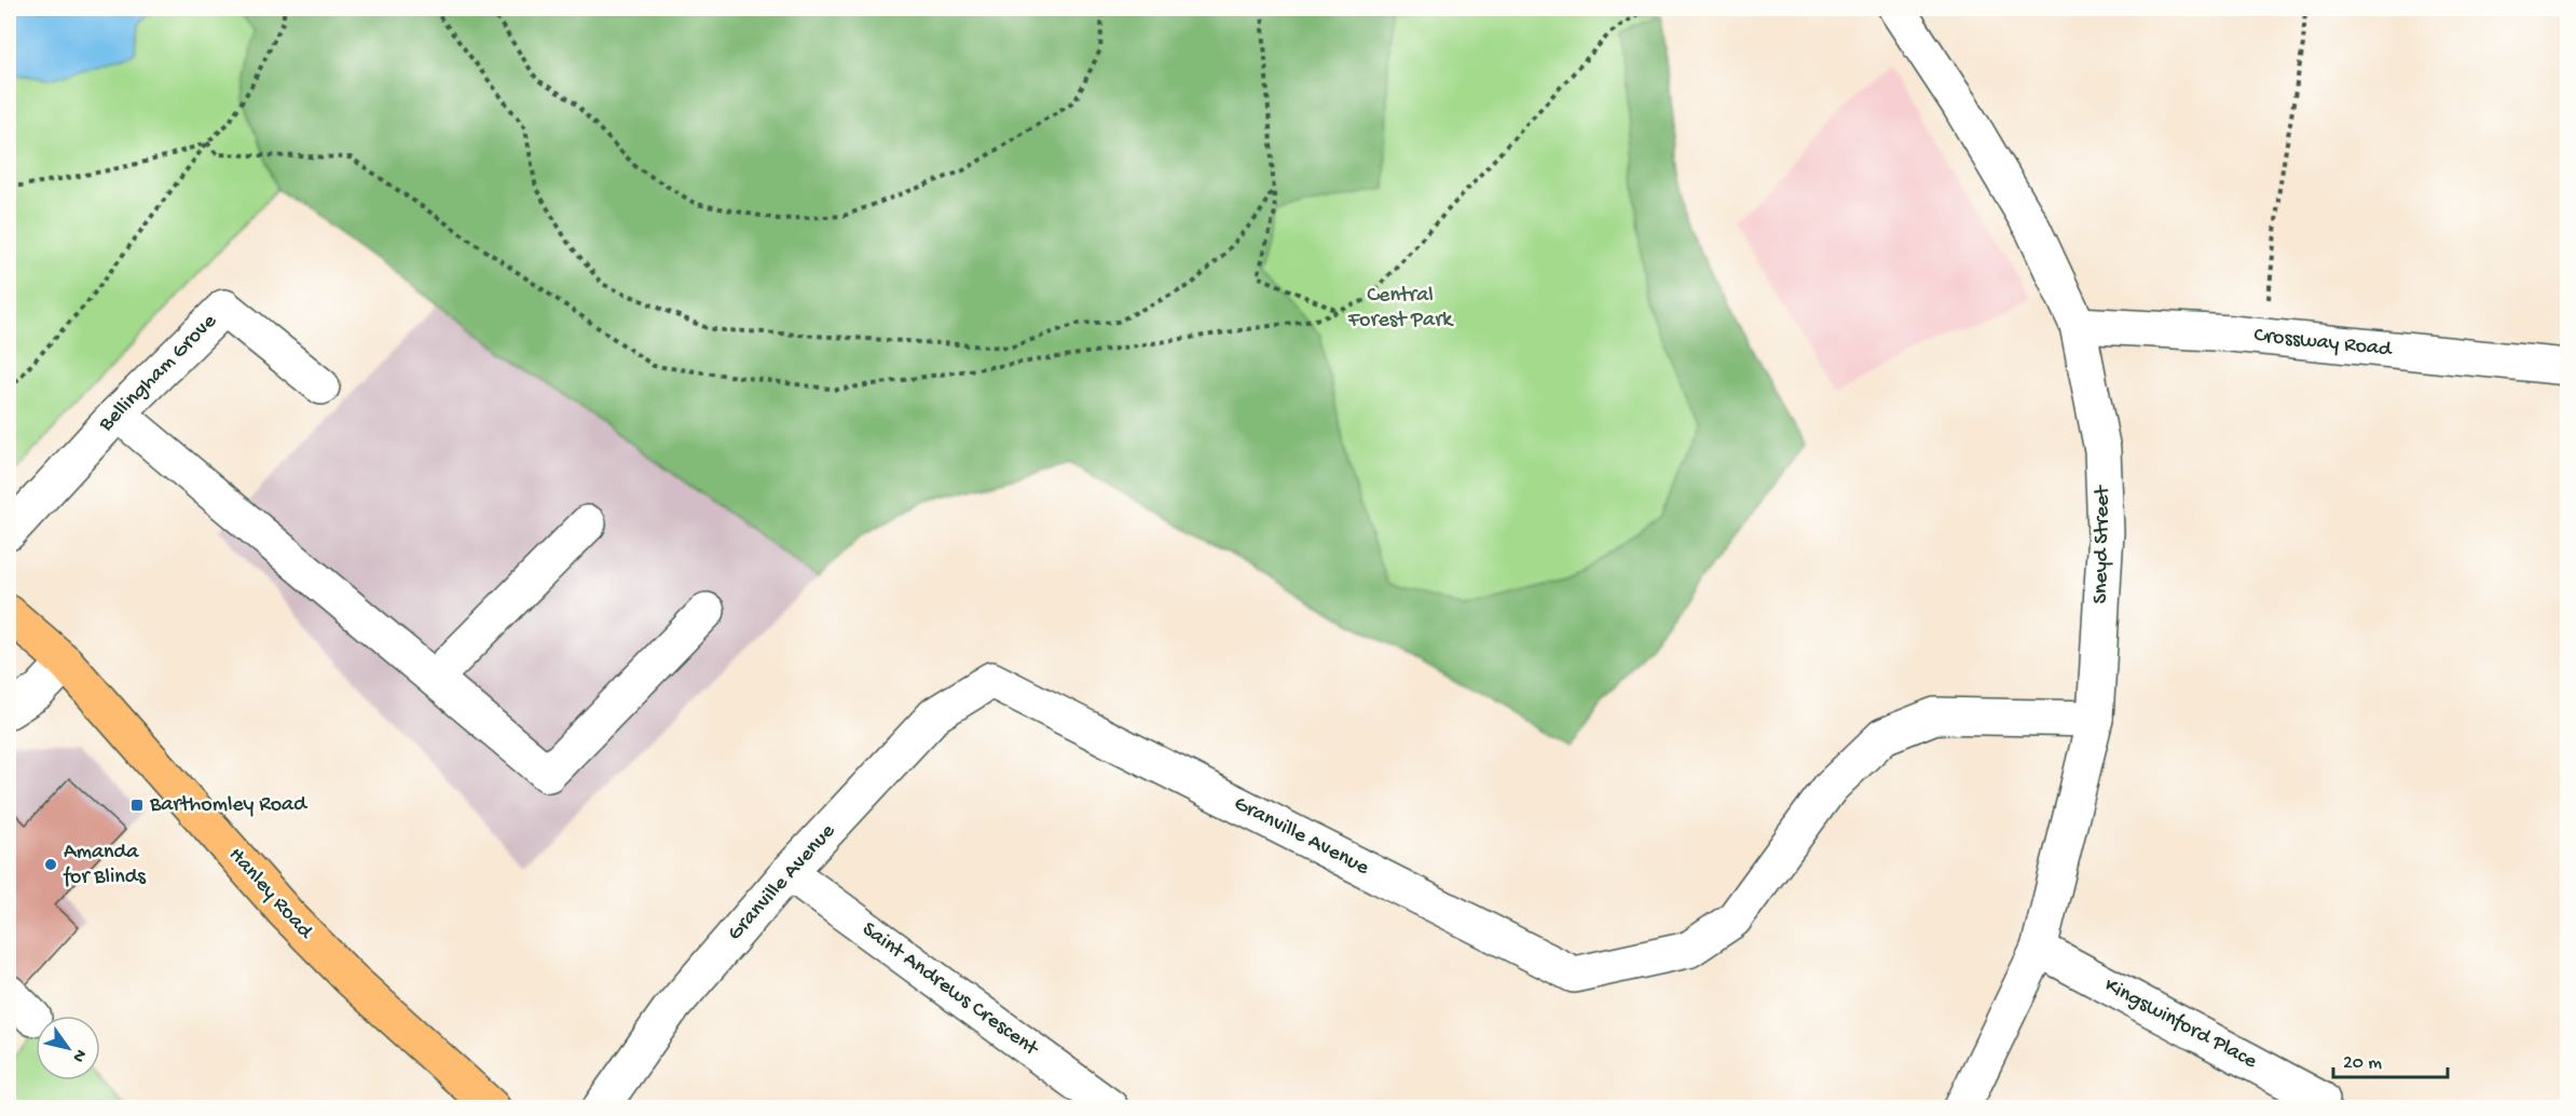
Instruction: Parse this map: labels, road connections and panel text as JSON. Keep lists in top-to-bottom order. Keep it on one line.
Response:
{"streets":{"main road":["Hanley Road"],"street":["Crossway Road","Bellingham Grove","Sneyd Street","Granville Avenue","Saint Andrews Crescent","Kingswinford Place"]},"crossings":[["Crossway Road","Sneyd Street"],["Sneyd Street","Granville Avenue"],["Sneyd Street","Kingswinford Place"],["Granville Avenue","Saint Andrews Crescent"]],"parks":["Central Forest Park"],"places":{"transit":["Barthomley Road"],"other":["Amanda for Blinds"]},"scale_bar":"20 m","north":"bottom right"}
